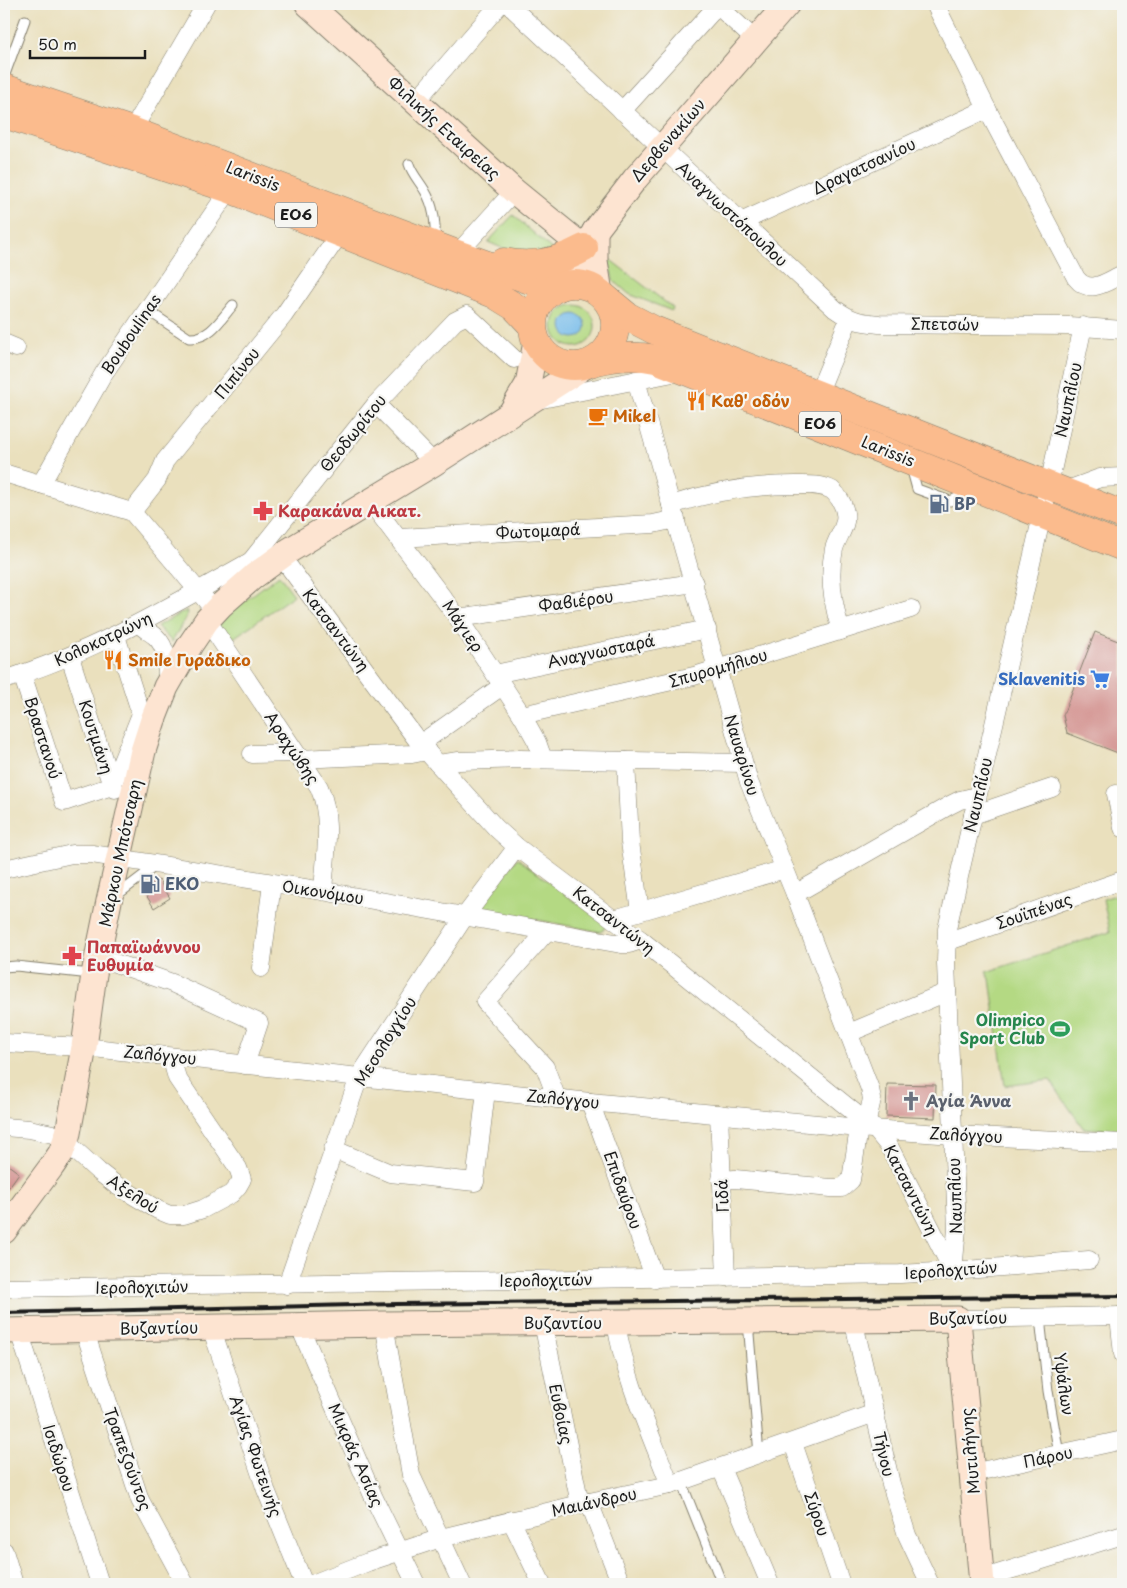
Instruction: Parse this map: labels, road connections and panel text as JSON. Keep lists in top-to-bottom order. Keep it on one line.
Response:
{"streets":{"main road":["Larissis","ΕΟ6"],"street":["Φιλικής Εταιρείας","Δερβενακίων","Δραγατσανίου","Αναγνωστόπουλου","Σπετσών","Bouboulinas","Πιπίνου","Ναυπλίου","Θεοδωρίτου","Φωτομαρά","Φαβιέρου","Μάγιερ","Κατσαντώνη","Κολοκοτρώνη","Αναγνωσταρά","Σπυρομήλιου","Κουτμάνη","Βραστανού","Αραχώβης","Ναυαρίνου","Μάρκου Μπότσαρη","Οικονόμου","Σουϊπένας","Μεσολογγίου","Ζαλόγγου","Επιδαύρου","Αξελού","Γιδά","Ιερολοχιτών","Βυζαντίου","Ευβοίας","Μυτιλήνης","Τήνου","Μικράς Ασίας","Αγίας Φωτεινής","Πάρου","Ισιδώρου","Τραπεζούντος","Μαιάνδρου","Σύρου"],"lane":["Υψάλων"]},"crossings":[["Φιλικής Εταιρείας","Δερβενακίων"],["Δερβενακίων","Larissis"],["Δερβενακίων","Αναγνωστόπουλου"],["Δερβενακίων","ΕΟ6"],["Δερβενακίων","Μάρκου Μπότσαρη"],["Δραγατσανίου","Αναγνωστόπουλου"],["Larissis","ΕΟ6"],["Larissis","Bouboulinas"],["Larissis","Πιπίνου"],["Larissis","Ναυπλίου"],["Larissis","Μάρκου Μπότσαρη"],["Αναγνωστόπουλου","Σπετσών"],["ΕΟ6","Μάρκου Μπότσαρη"],["Σπετσών","Ναυπλίου"],["Πιπίνου","Αραχώβης"],["Ναυπλίου","Κατσαντώνη"],["Ναυπλίου","Σουϊπένας"],["Ναυπλίου","Ζαλόγγου"],["Ναυπλίου","Ιερολοχιτών"],["Θεοδωρίτου","Μάρκου Μπότσαρη"],["Φωτομαρά","Μάγιερ"],["Φωτομαρά","Σπυρομήλιου"],["Φωτομαρά","Ναυαρίνου"],["Φαβιέρου","Μάγιερ"],["Φαβιέρου","Ναυαρίνου"],["Μάγιερ","Αναγνωσταρά"],["Μάγιερ","Σπυρομήλιου"],["Μάγιερ","Μάρκου Μπότσαρη"],["Κατσαντώνη","Αναγνωσταρά"],["Κατσαντώνη","Ναυαρίνου"],["Κατσαντώνη","Μάρκου Μπότσαρη"],["Κατσαντώνη","Οικονόμου"],["Κατσαντώνη","Μεσολογγίου"],["Κατσαντώνη","Ζαλόγγου"],["Κατσαντώνη","Ιερολοχιτών"],["Κολοκοτρώνη","Κουτμάνη"],["Κολοκοτρώνη","Βραστανού"],["Κολοκοτρώνη","Αραχώβης"],["Κολοκοτρώνη","Μάρκου Μπότσαρη"],["Αναγνωσταρά","Αραχώβης"],["Αναγνωσταρά","Ναυαρίνου"],["Σπυρομήλιου","Ναυαρίνου"],["Κουτμάνη","Βραστανού"],["Κουτμάνη","Μάρκου Μπότσαρη"],["Αραχώβης","Μάρκου Μπότσαρη"],["Αραχώβης","Οικονόμου"],["Ναυαρίνου","Ζαλόγγου"],["Ναυαρίνου","Γιδά"],["Μάρκου Μπότσαρη","Οικονόμου"],["Μάρκου Μπότσαρη","Ζαλόγγου"],["Μάρκου Μπότσαρη","Αξελού"],["Οικονόμου","Μεσολογγίου"],["Μεσολογγίου","Ζαλόγγου"],["Μεσολογγίου","Ιερολοχιτών"],["Ζαλόγγου","Επιδαύρου"],["Ζαλόγγου","Αξελού"],["Ζαλόγγου","Γιδά"],["Επιδαύρου","Ιερολοχιτών"],["Γιδά","Ιερολοχιτών"],["Βυζαντίου","Υψάλων"],["Βυζαντίου","Ευβοίας"],["Βυζαντίου","Μυτιλήνης"],["Βυζαντίου","Τήνου"],["Βυζαντίου","Μικράς Ασίας"],["Βυζαντίου","Αγίας Φωτεινής"],["Βυζαντίου","Ισιδώρου"],["Βυζαντίου","Τραπεζούντος"],["Υψάλων","Πάρου"],["Ευβοίας","Μαιάνδρου"],["Μυτιλήνης","Πάρου"],["Τήνου","Μαιάνδρου"],["Μικράς Ασίας","Μαιάνδρου"],["Μαιάνδρου","Σύρου"]],"places":{"restaurant":["Καθ' οδόν","Smile Γυράδικο"],"cafe":["Mikel"],"fuel station":["BP","EKO"],"pharmacy":["Καρακάνα Αικατ.","Παπαϊωάννου Ευθυμία"],"supermarket":["Sklavenitis"],"sports":["Olimpico Sport Club"],"church":["Αγία Άννα"]},"scale_bar":"50 m"}
